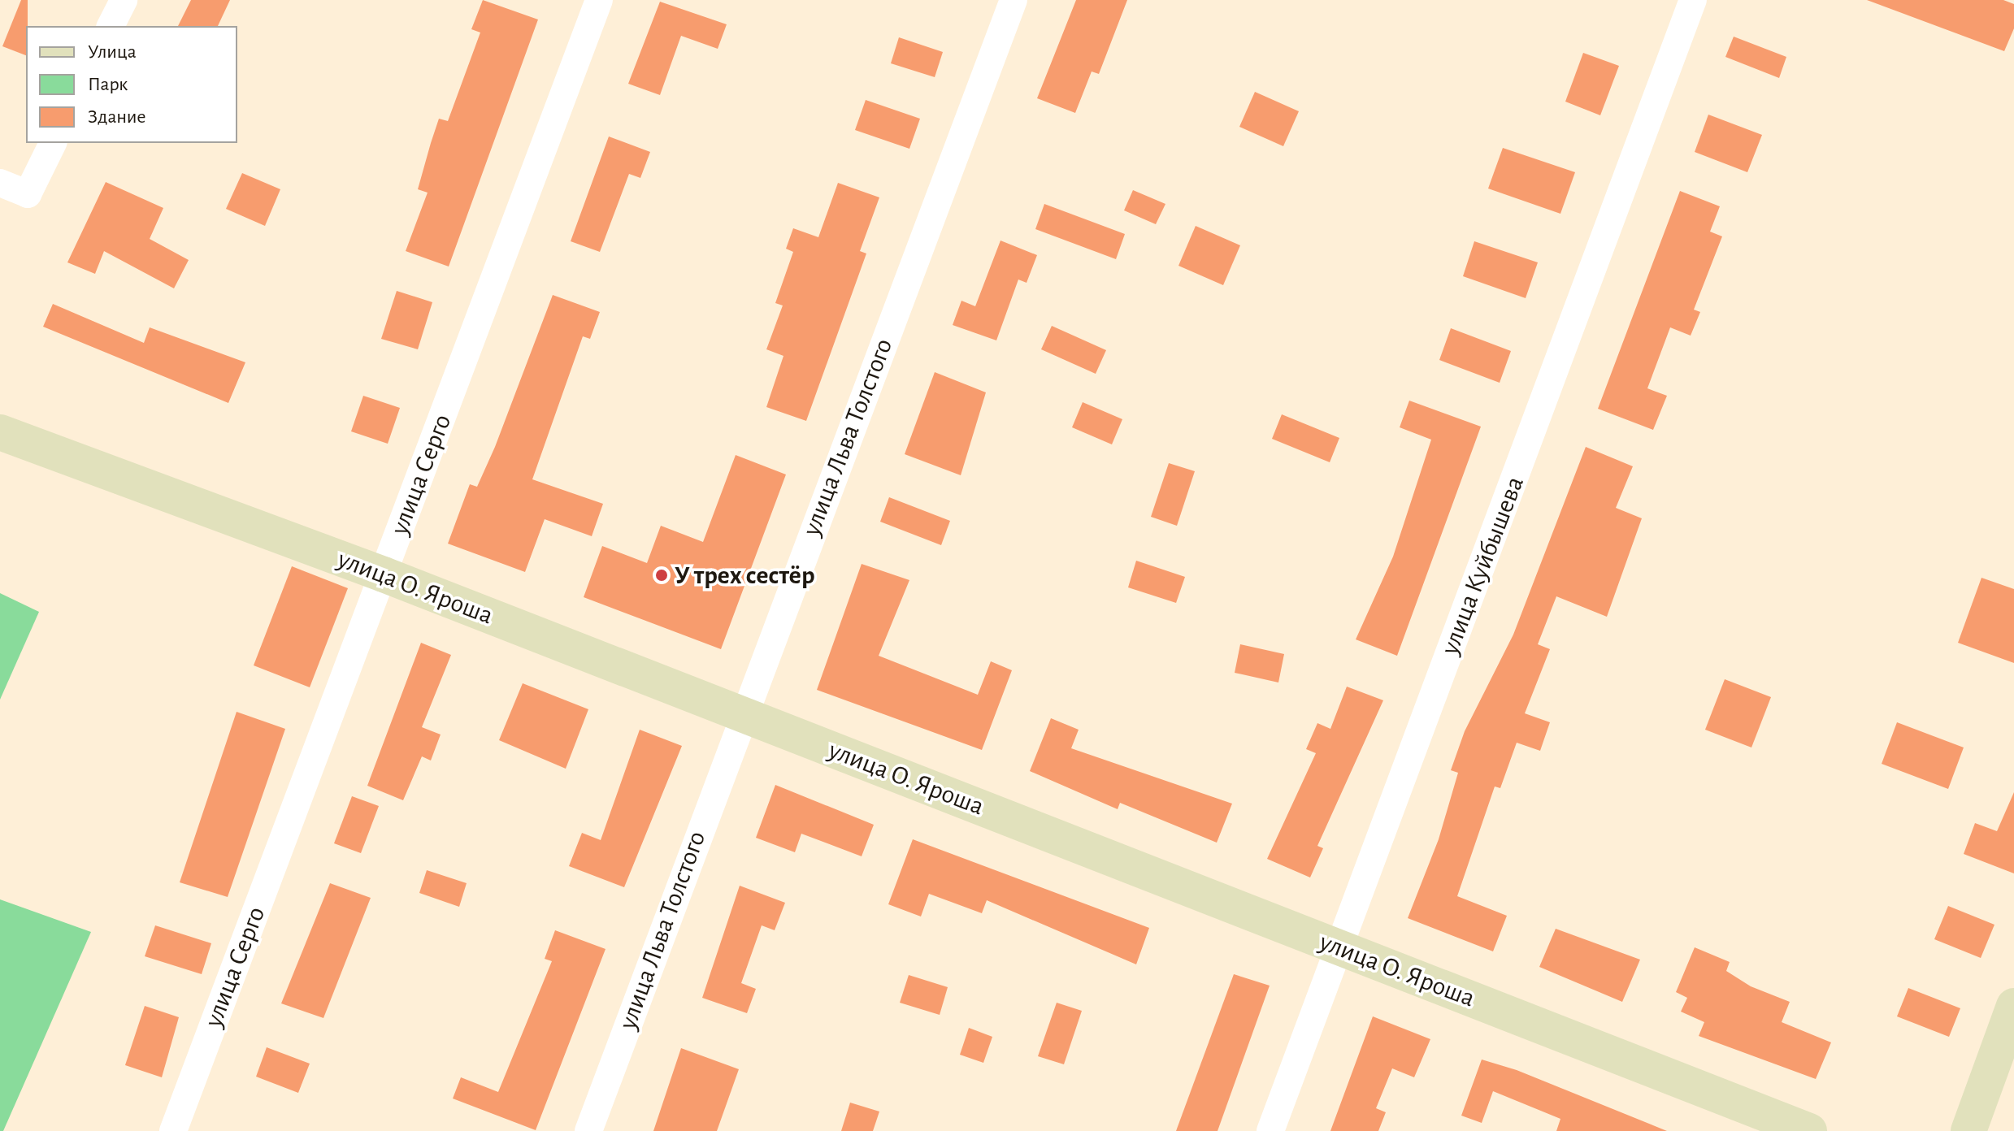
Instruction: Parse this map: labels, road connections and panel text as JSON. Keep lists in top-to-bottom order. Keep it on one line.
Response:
{"streets":{"main road":["улица О. Яроша"],"street":["улица Льва Толстого","улица Серго","улица Куйбышева"]},"crossings":[["улица Льва Толстого","улица О. Яроша"],["улица Серго","улица О. Яроша"],["улица Куйбышева","улица О. Яроша"]],"places":["У трех сестёр"],"legend":["Улица","Парк","Здание"]}
